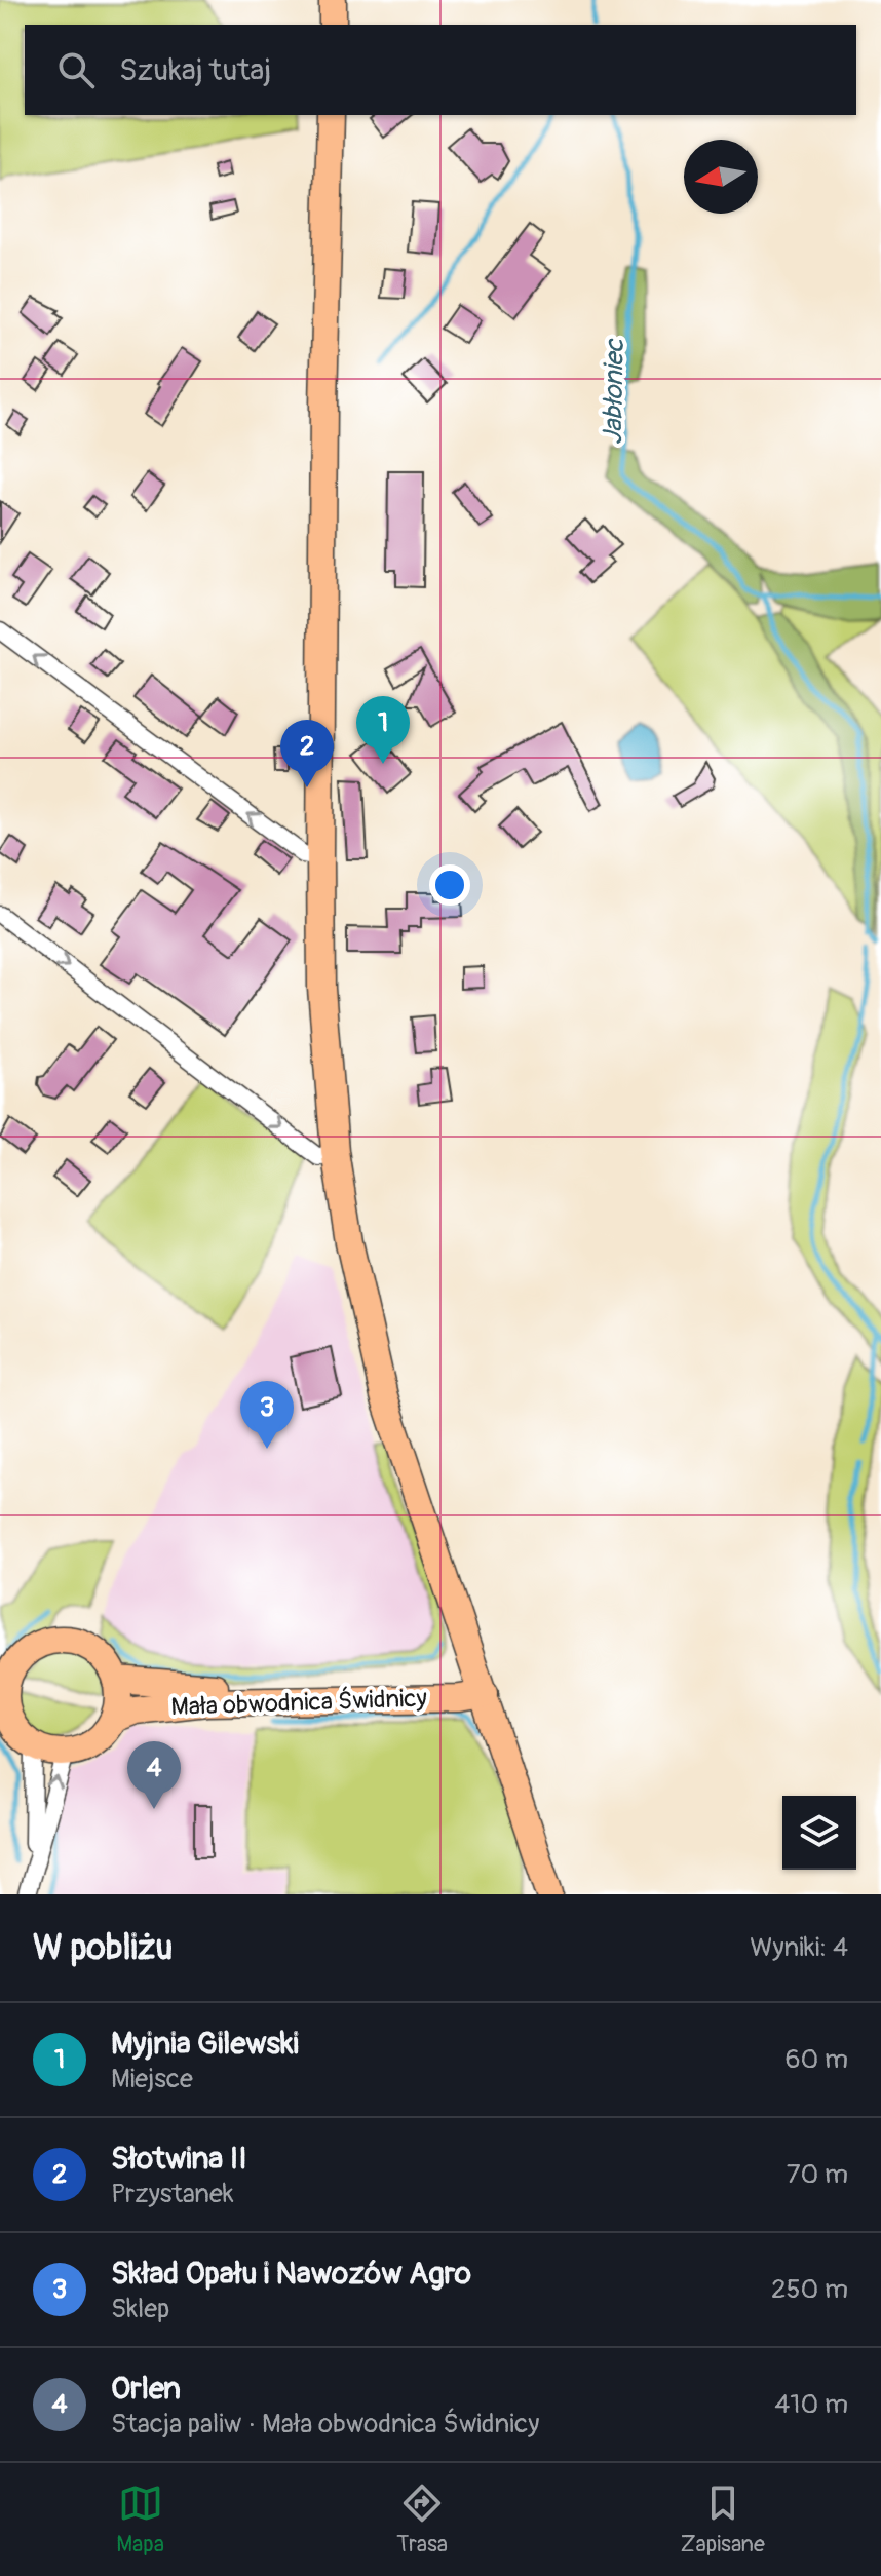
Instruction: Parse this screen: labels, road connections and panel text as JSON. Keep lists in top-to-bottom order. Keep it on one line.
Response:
{"streets":{"main road":["Mała obwodnica Świdnicy"]},"water":["Jabłoniec"],"north":"left","page":{"search":"Szukaj tutaj","pins":["1","2","3","4"],"heading":["W pobliżu","Wyniki: 4"],"list":[{"mark":"1","name":"Myjnia Gilewski","note":"Miejsce","value":"60 m"},{"mark":"2","name":"Słotwina II","note":"Przystanek","value":"70 m"},{"mark":"3","name":"Skład Opału i Nawozów Agro","note":"Sklep","value":"250 m"},{"mark":"4","name":"Orlen","note":"Stacja paliw · Mała obwodnica Świdnicy","value":"410 m"}],"nav":["Mapa","Trasa","Zapisane"]}}
